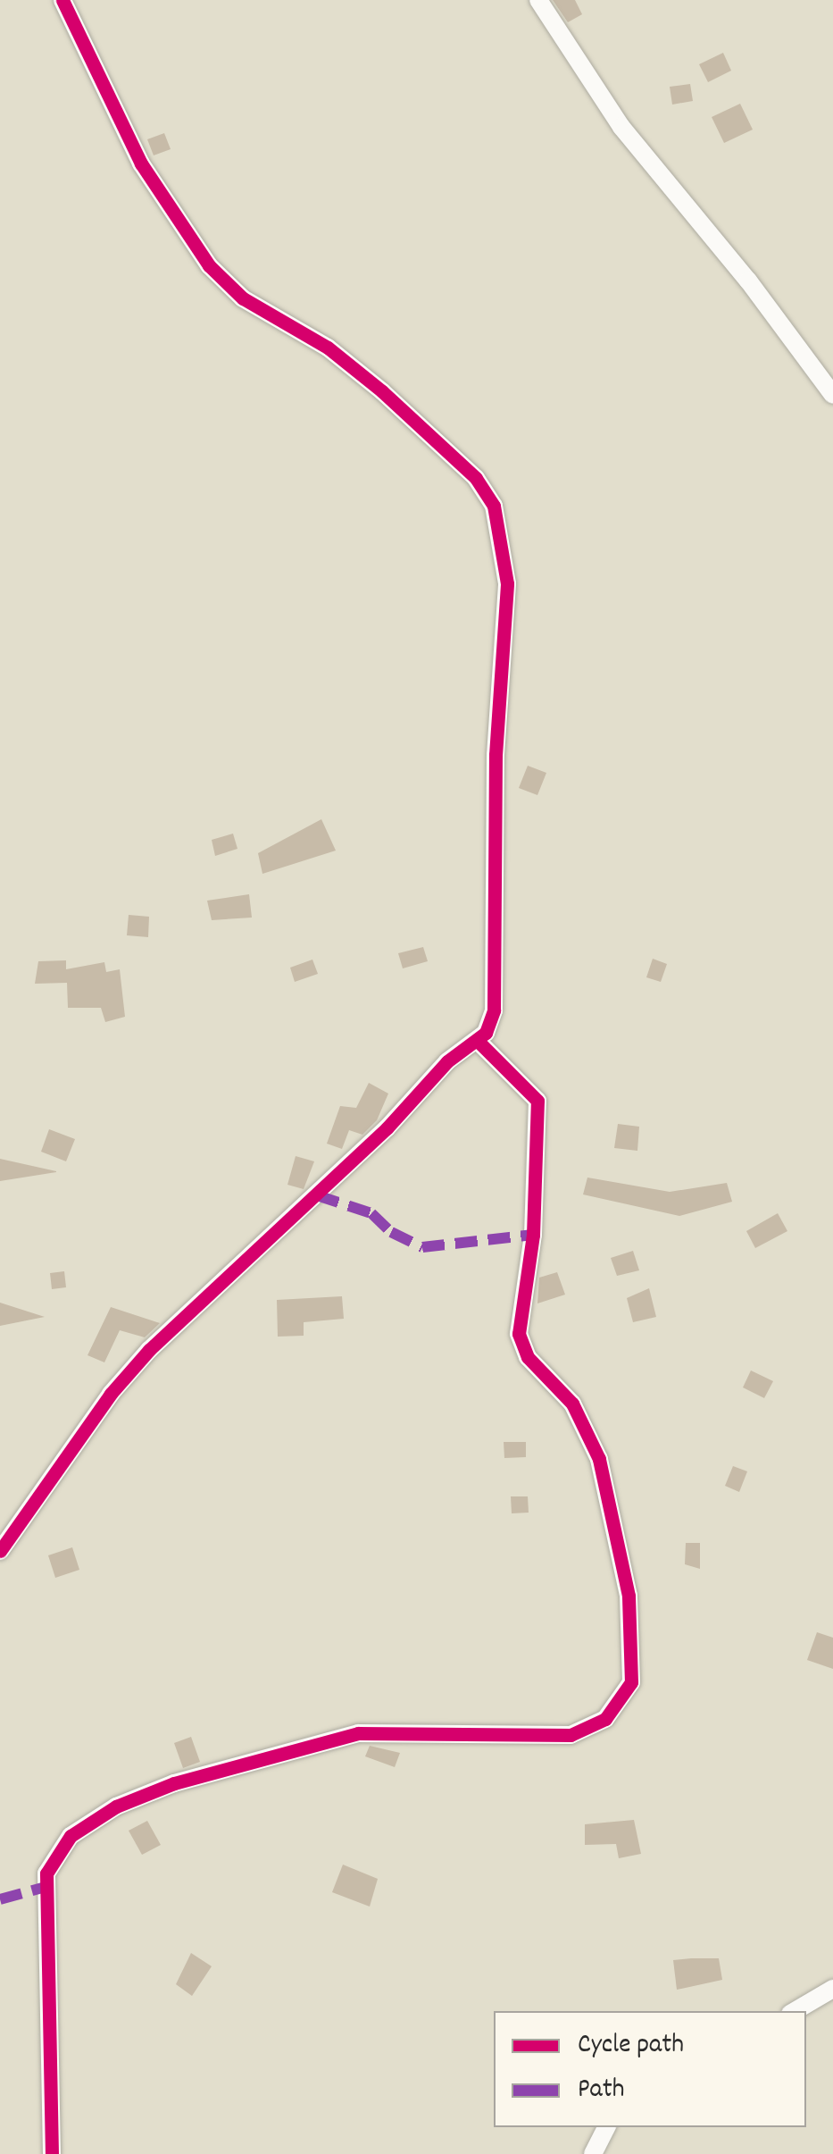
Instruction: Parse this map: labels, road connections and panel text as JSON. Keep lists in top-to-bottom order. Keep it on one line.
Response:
{"legend":["Cycle path","Path"]}
